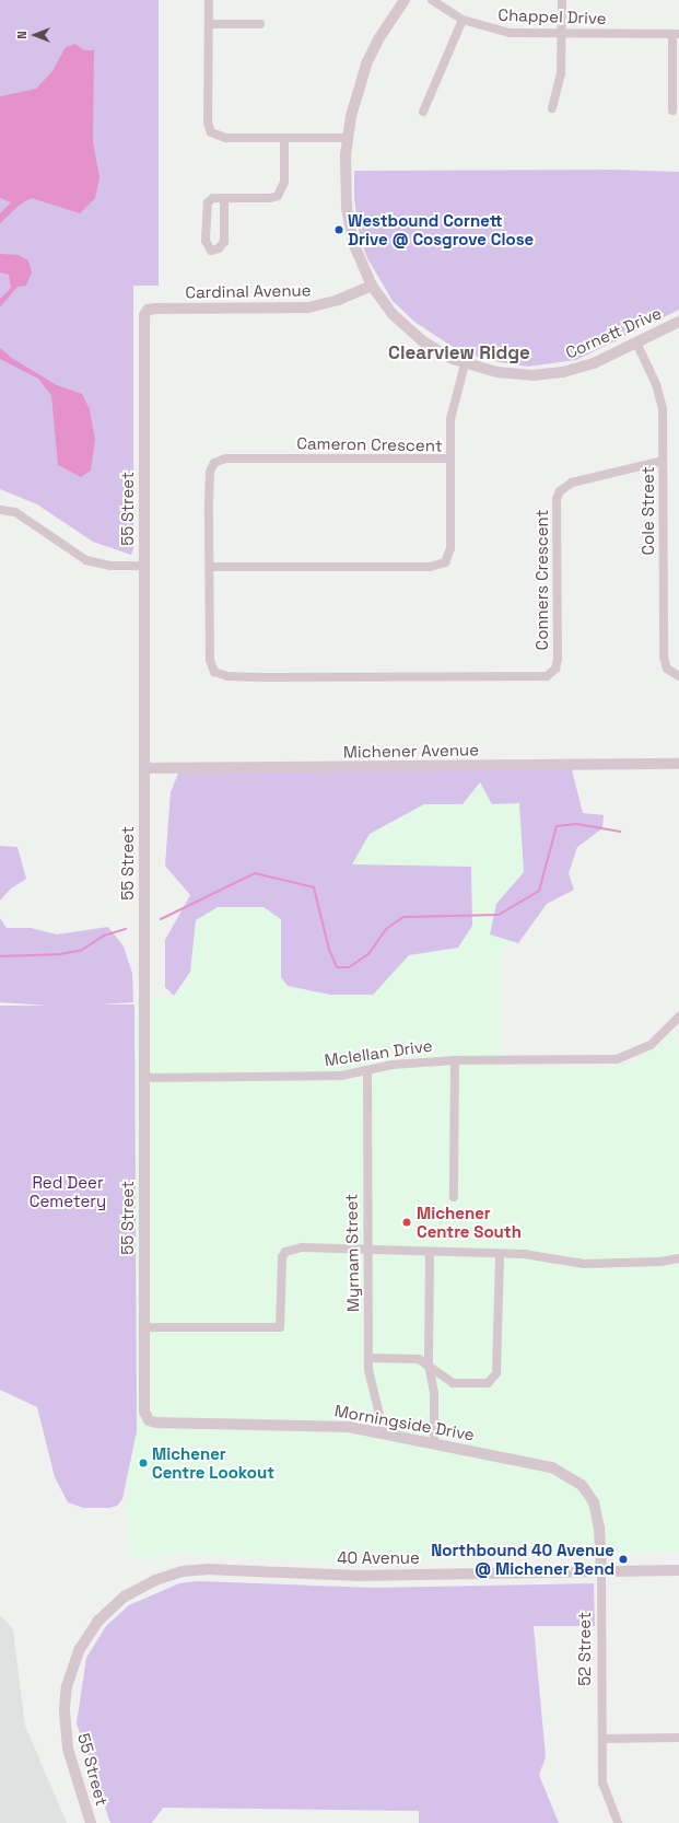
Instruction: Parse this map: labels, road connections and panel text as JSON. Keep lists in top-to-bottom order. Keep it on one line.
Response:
{"streets":{"street":["Chappel Drive","Cardinal Avenue","Cornett Drive","Cameron Crescent","55 Street","Cole Street","Conners Crescent","Michener Avenue","Mclellan Drive","Myrnam Street","Morningside Drive","40 Avenue","52 Street"]},"crossings":[["Cardinal Avenue","Cornett Drive"],["Cardinal Avenue","55 Street"],["Cornett Drive","Cole Street"],["Cameron Crescent","Conners Crescent"],["55 Street","Michener Avenue"],["55 Street","Mclellan Drive"],["55 Street","Morningside Drive"],["55 Street","40 Avenue"],["Cole Street","Conners Crescent"],["Mclellan Drive","Myrnam Street"],["Myrnam Street","Morningside Drive"],["Morningside Drive","52 Street"],["40 Avenue","52 Street"]],"districts":["Clearview Ridge"],"parks":["Red Deer Cemetery"],"places":["Westbound Cornett Drive @ Cosgrove Close","Michener Centre South","Michener Centre Lookout","Northbound 40 Avenue @ Michener Bend"],"north":"left"}
